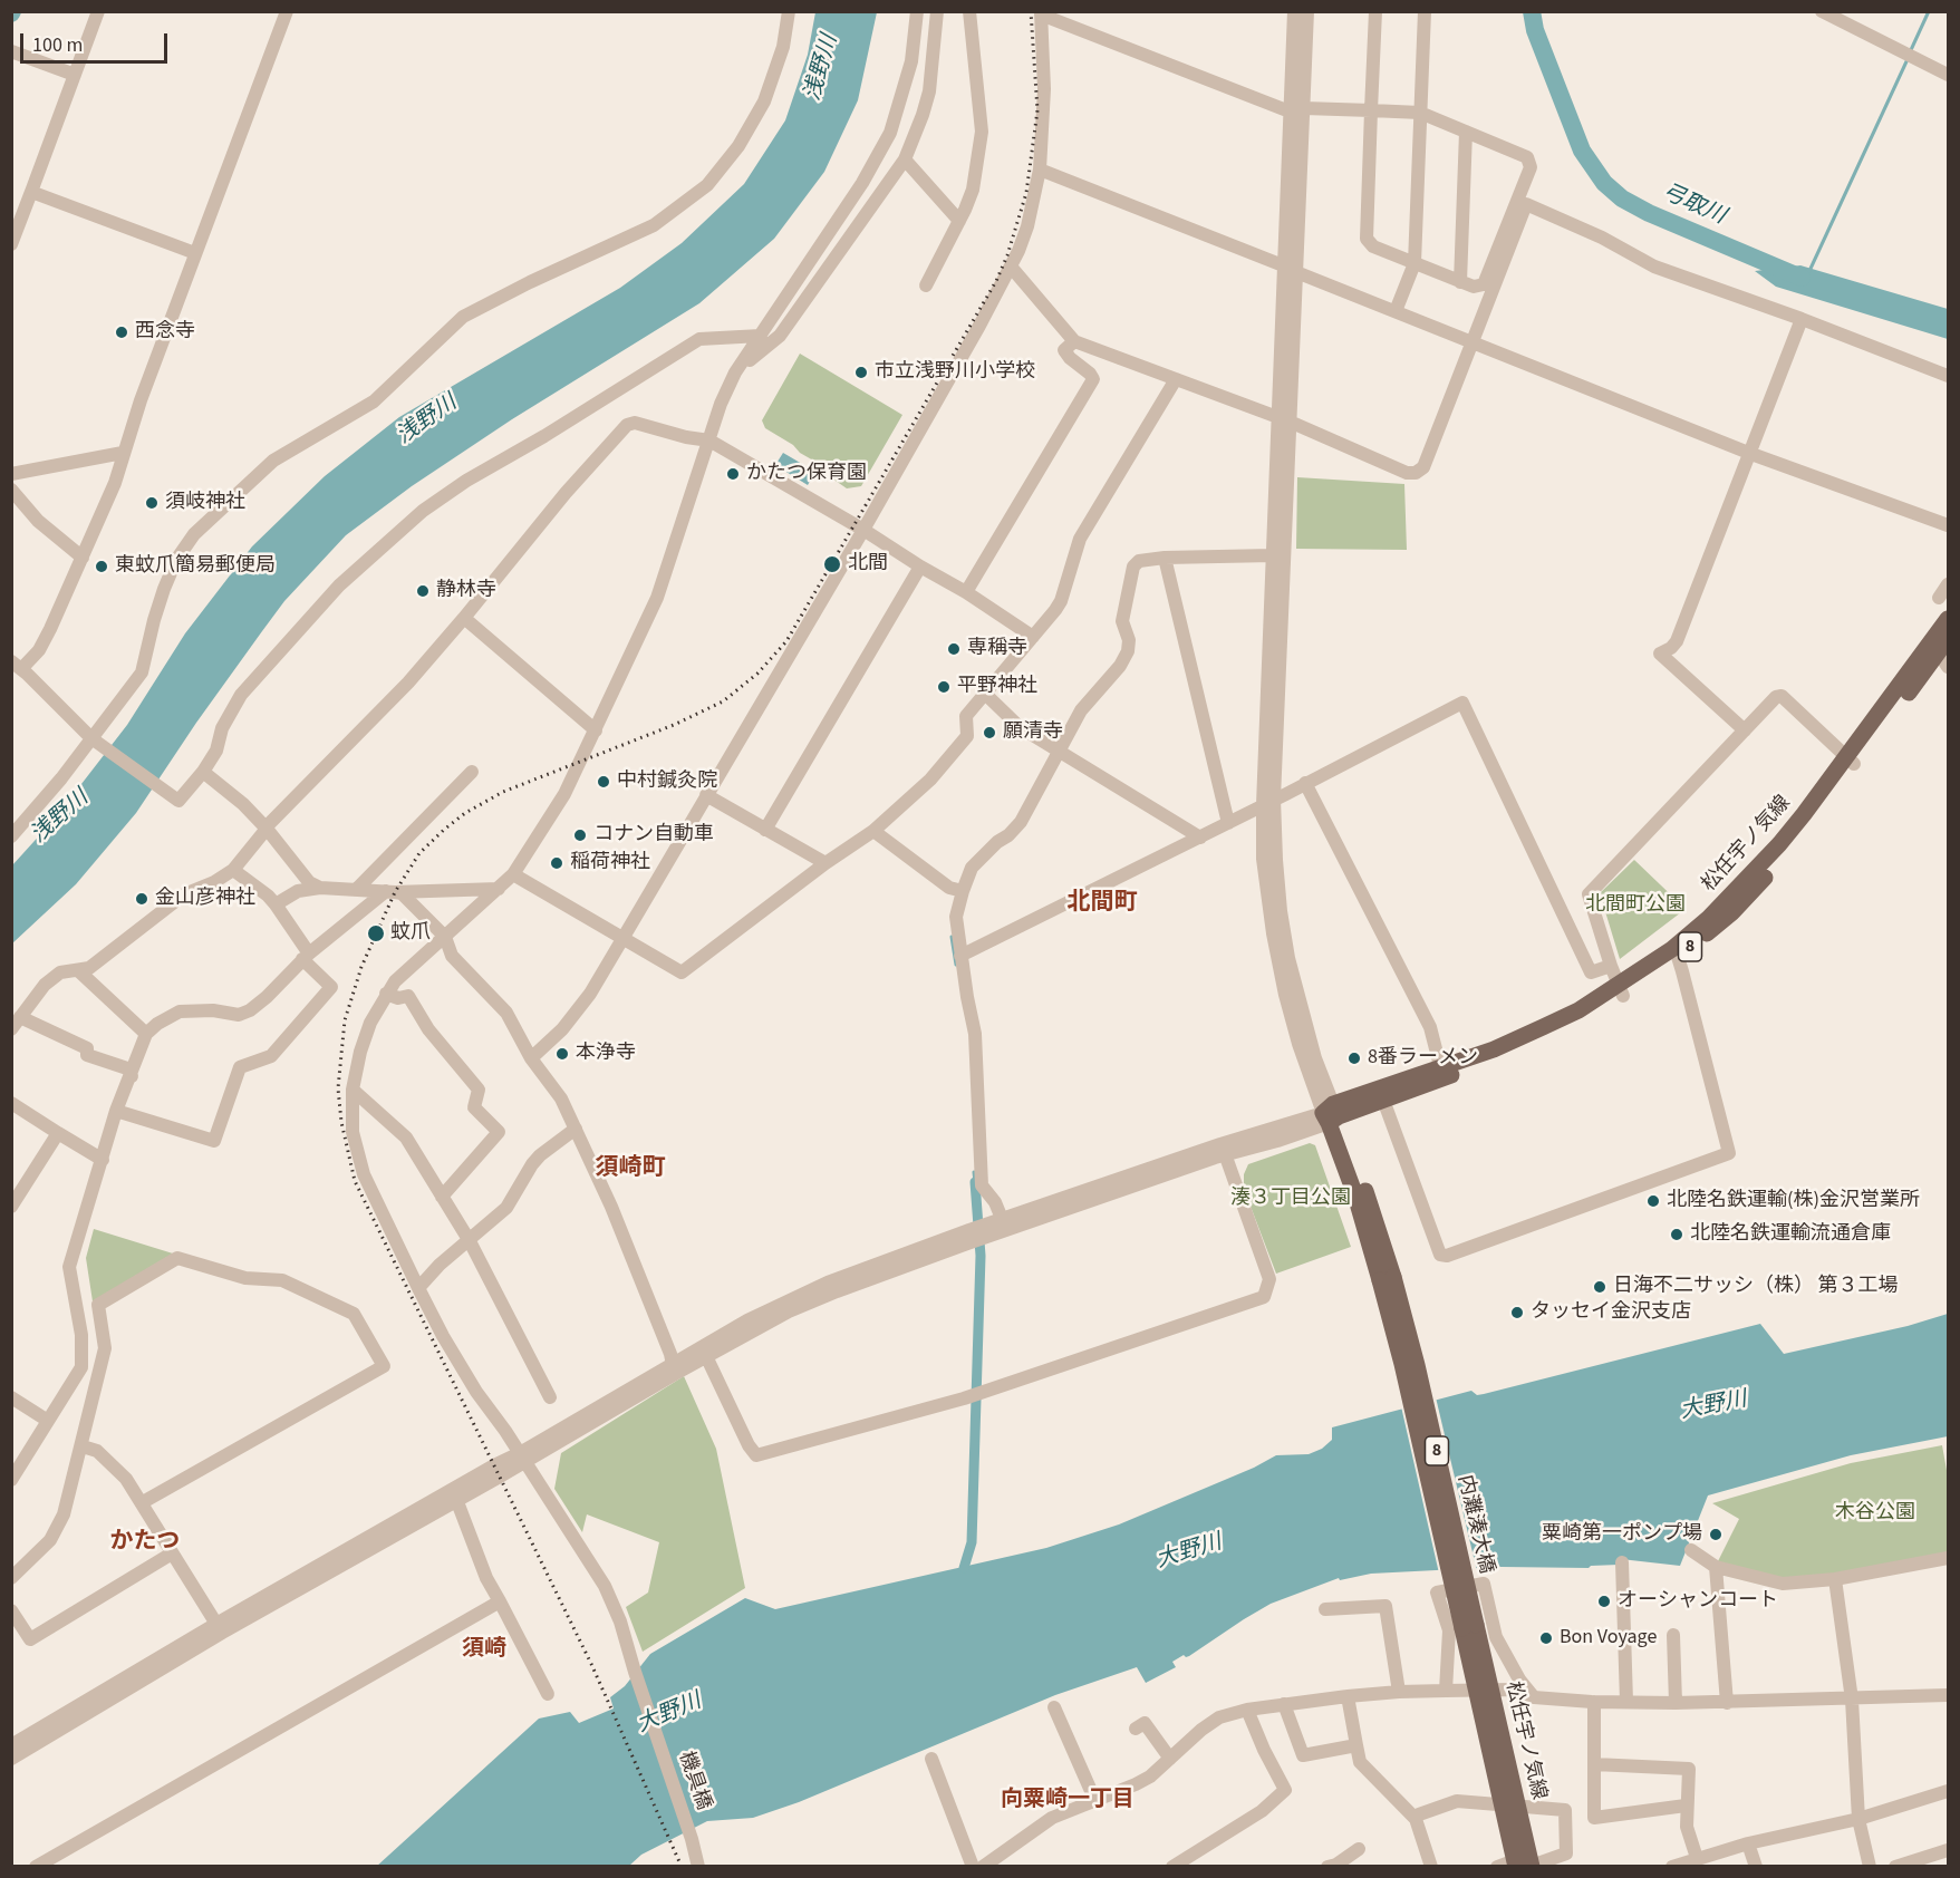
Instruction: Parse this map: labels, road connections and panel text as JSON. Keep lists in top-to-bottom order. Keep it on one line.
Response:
{"streets":{"main road":["松任宇ノ気線","8","内灘湊大橋"],"street":["機具橋"]},"crossings":[["松任宇ノ気線","内灘湊大橋"]],"districts":["北間町","須崎町","かたつ","須崎","向粟崎一丁目"],"water":["浅野川","弓取川","大野川"],"parks":["北間町公園","湊３丁目公園","木谷公園"],"places":["西念寺","市立浅野川小学校","かたつ保育園","須岐神社","北間","東蚊爪簡易郵便局","静林寺","専稱寺","平野神社","願清寺","中村鍼灸院","コナン自動車","稲荷神社","金山彦神社","蚊爪","本浄寺","8番ラーメン","北陸名鉄運輸(株)金沢営業所","北陸名鉄運輸流通倉庫","日海不二サッシ（株） 第３工場","タッセイ金沢支店","粟崎第一ポンプ場","オーシャンコート","Bon Voyage"],"scale_bar":"100 m"}
